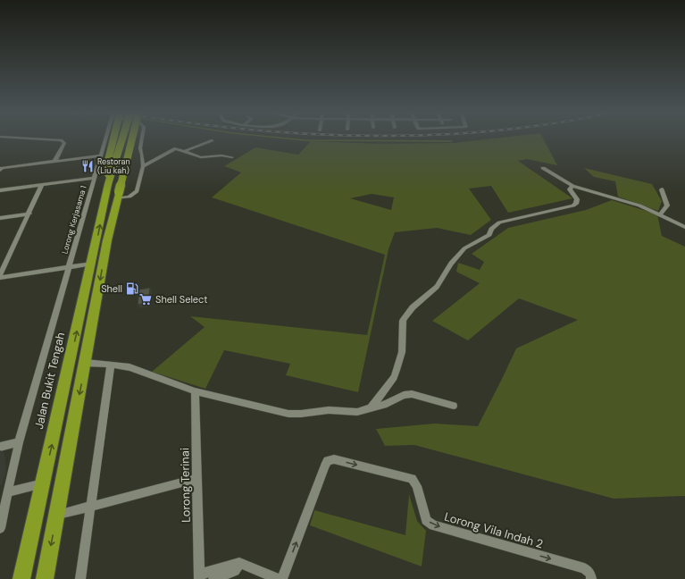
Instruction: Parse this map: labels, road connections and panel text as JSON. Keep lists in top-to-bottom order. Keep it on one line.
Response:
{"streets":{"highway":["Jalan Bukit Tengah"],"street":["Lorong Kerjasama 1","Lorong Terinai","Lorong Vila Indah 2"]},"places":{"restaurant":["Restoran (Liu kah)"],"fuel station":["Shell"],"supermarket":["Shell Select"]}}
